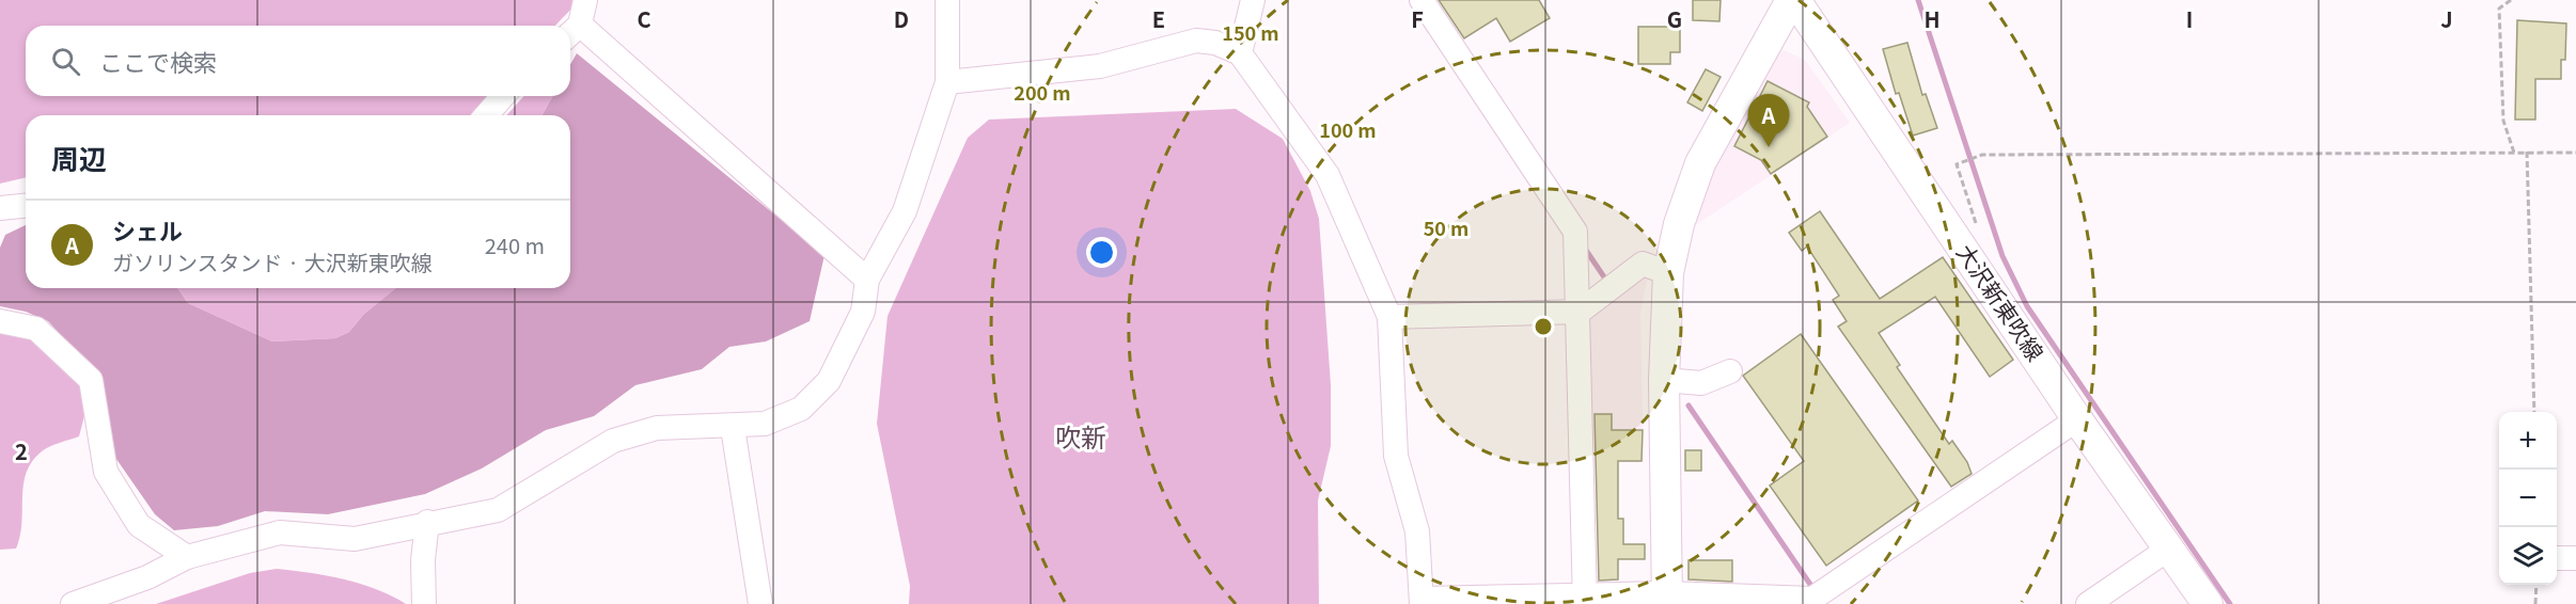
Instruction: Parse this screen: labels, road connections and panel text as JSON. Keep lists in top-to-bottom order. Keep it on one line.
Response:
{"streets":{"main road":["大沢新東吹線"]},"districts":["吹新"],"page":{"search":"ここで検索","pins":"A","heading":"周辺","list":[{"mark":"A","name":"シェル","note":"ガソリンスタンド · 大沢新東吹線","value":"240 m"}],"map_buttons":["+","−"]},"grid":{"columns":["C","D","E","F","G","H","I","J"],"rows":["2"]},"rings":["150 m","200 m","100 m","50 m"]}
